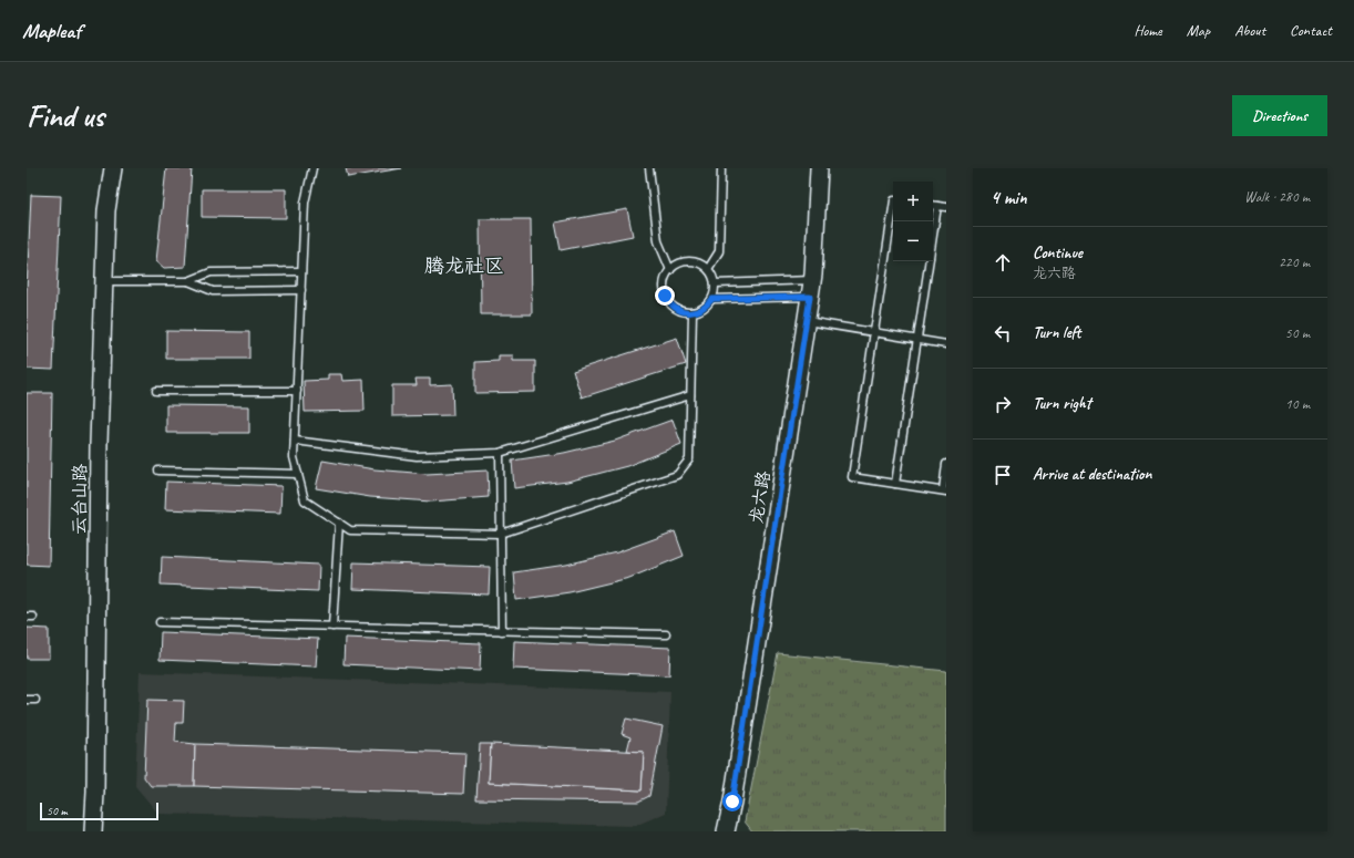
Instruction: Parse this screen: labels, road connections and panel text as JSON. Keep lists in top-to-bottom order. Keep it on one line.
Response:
{"streets":{"street":["龙六路","云台山路"]},"districts":["腾龙社区"],"scale_bar":"50 m","page":{"header":"Mapleaf","nav":["Home","Map","About","Contact"],"buttons":"Directions","title":"Find us","heading":["4 min","Walk · 280 m"],"map_buttons":["+","−"],"list":[["Continue","龙六路","220 m"],["Turn left","50 m"],["Turn right","10 m"],"Arrive at destination"],"scale":"50 m"}}
